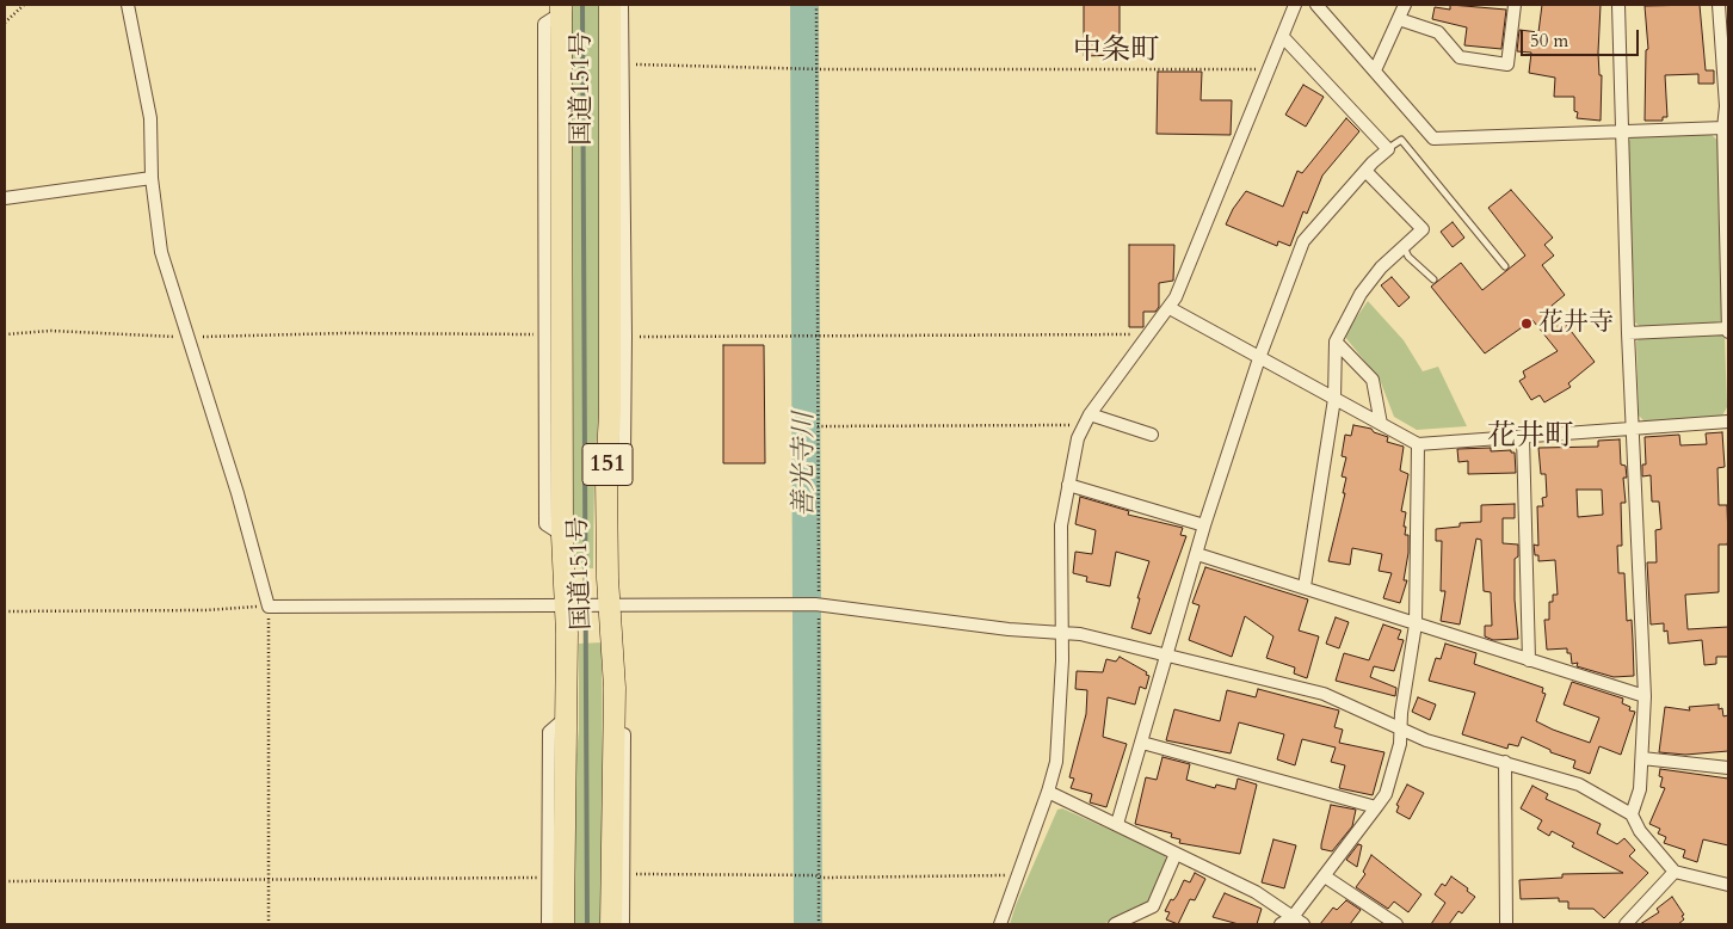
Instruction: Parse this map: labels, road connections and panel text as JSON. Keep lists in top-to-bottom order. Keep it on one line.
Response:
{"streets":{"highway":["国道151号","151"]},"districts":["中条町","花井町"],"water":["善光寺川"],"places":["花井寺"],"scale_bar":"50 m"}
